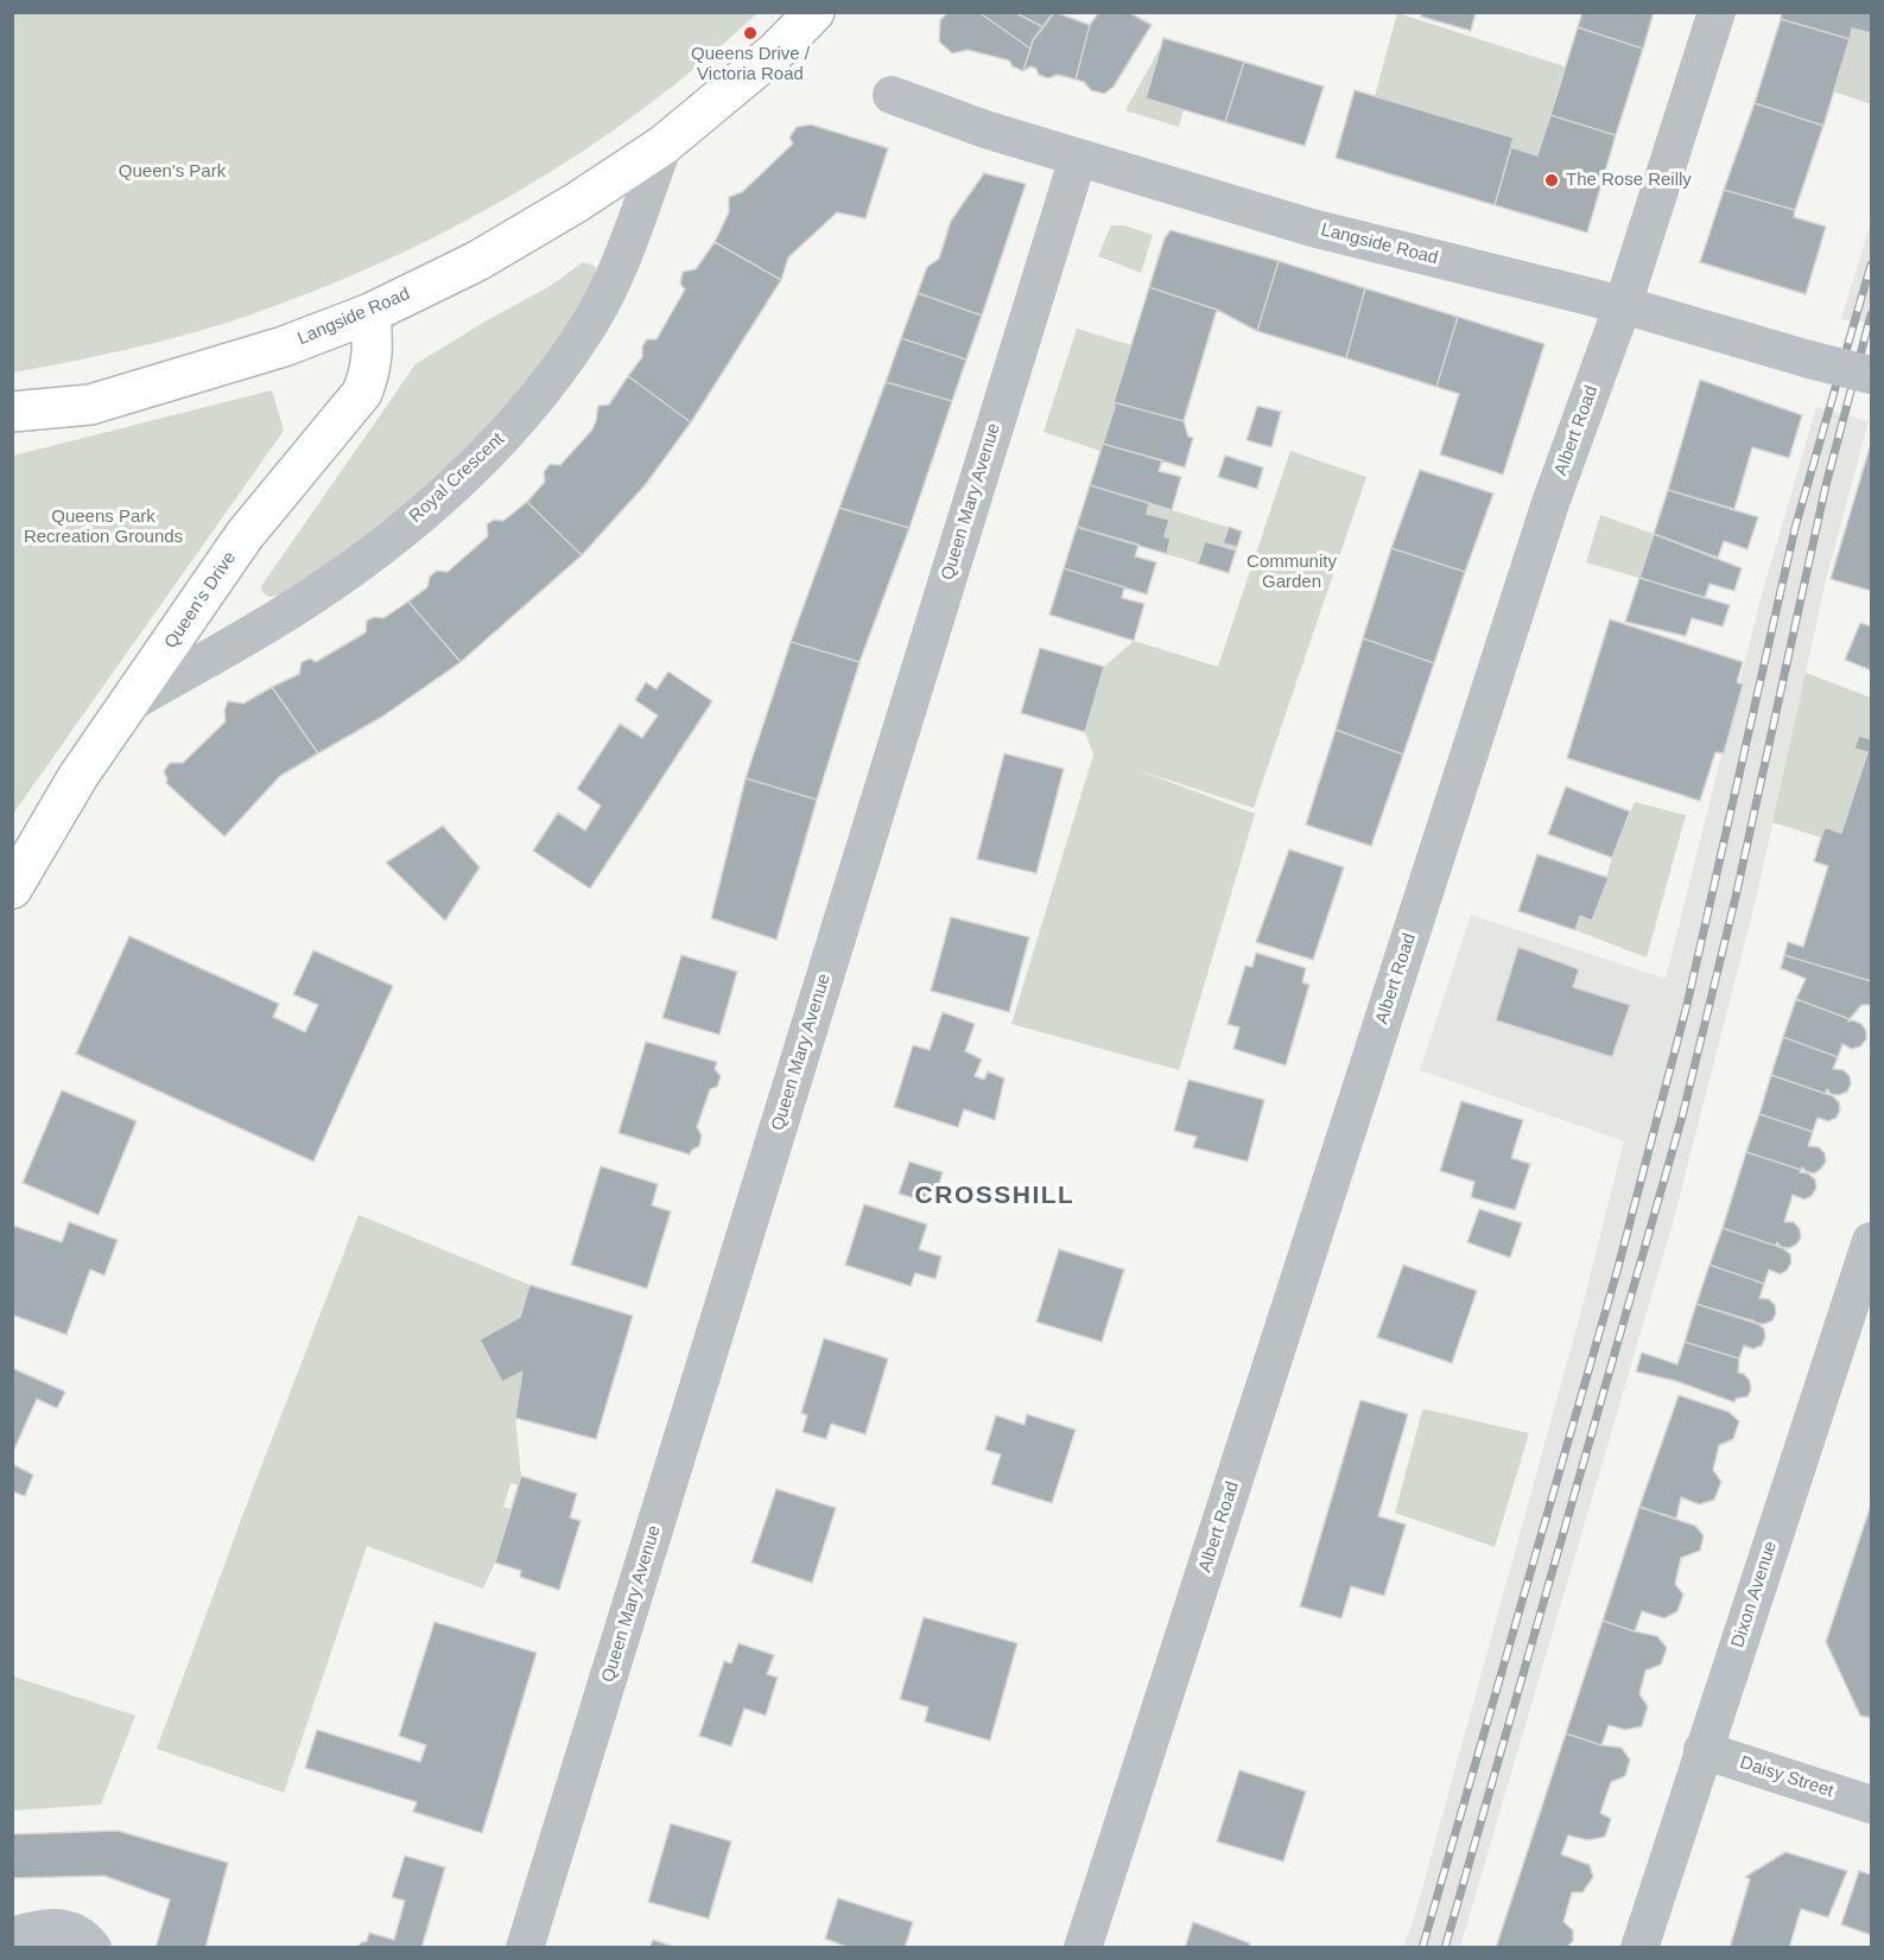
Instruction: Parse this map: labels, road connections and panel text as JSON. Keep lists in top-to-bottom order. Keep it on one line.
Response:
{"streets":{"street":["Langside Road","Albert Road","Royal Crescent","Queen Mary Avenue","Queen's Drive","Dixon Avenue","Daisy Street"]},"crossings":[["Langside Road","Albert Road"],["Langside Road","Royal Crescent"],["Langside Road","Queen Mary Avenue"],["Langside Road","Queen's Drive"],["Royal Crescent","Queen's Drive"],["Dixon Avenue","Daisy Street"]],"districts":["CROSSHILL"],"parks":["Queen's Park","Queens Park Recreation Grounds","Community Garden"],"places":["Queens Drive / Victoria Road","The Rose Reilly"]}
